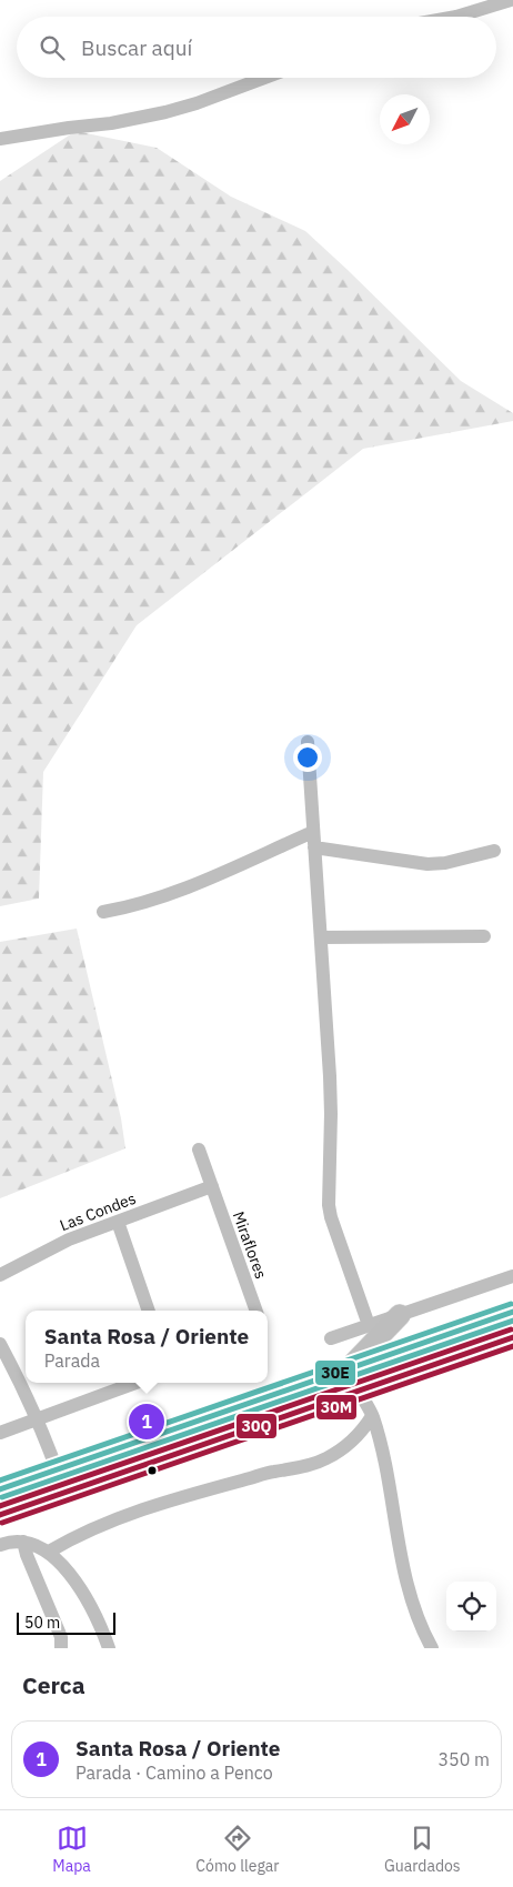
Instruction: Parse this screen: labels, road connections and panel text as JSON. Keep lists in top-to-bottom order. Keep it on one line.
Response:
{"streets":{"street":["Las Condes","Miraflores"]},"crossings":[["Las Condes","Miraflores"]],"lines":["transit line 30E","transit line 30Q","transit line 30M"],"scale_bar":"50 m","north":"bottom left","page":{"search":"Buscar aquí","popup":["Santa Rosa / Oriente","Parada"],"pins":"1","scale":"50 m","heading":"Cerca","list":[{"mark":"1","name":"Santa Rosa / Oriente","note":"Parada · Camino a Penco","value":"350 m"}],"nav":["Mapa","Cómo llegar","Guardados"]}}
